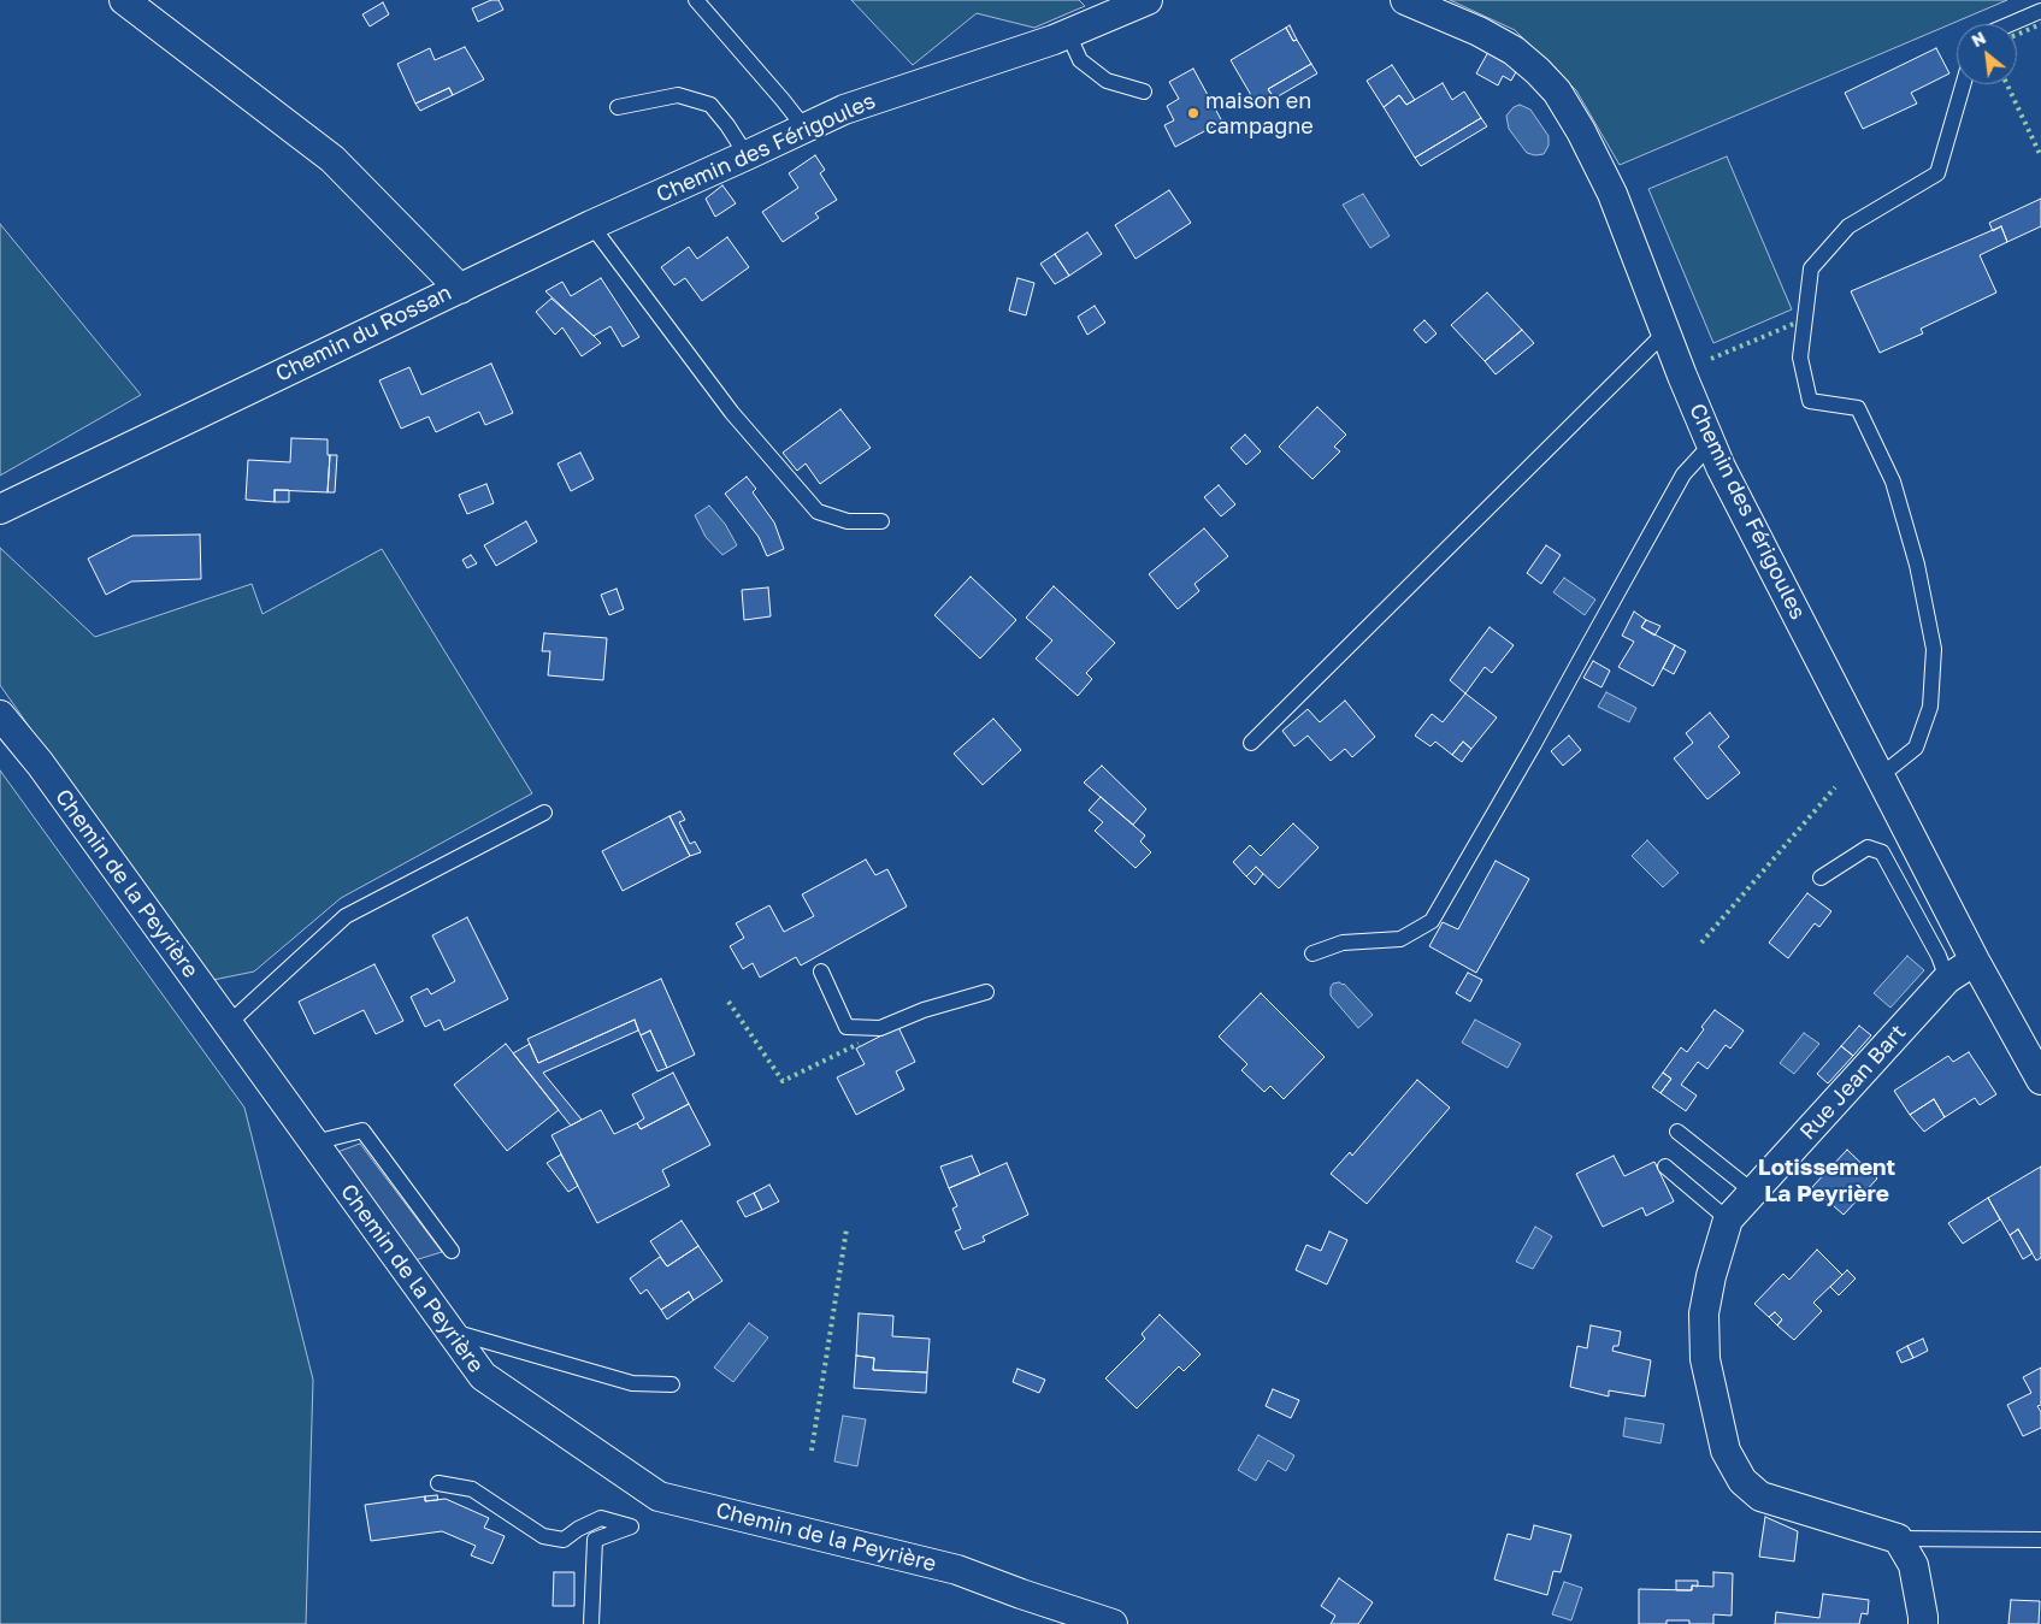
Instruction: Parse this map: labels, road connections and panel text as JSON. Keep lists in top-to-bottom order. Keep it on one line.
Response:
{"streets":{"street":["Chemin des Férigoules","Chemin du Rossan","Chemin de la Peyrière","Rue Jean Bart"]},"crossings":[["Chemin des Férigoules","Chemin du Rossan"],["Chemin des Férigoules","Rue Jean Bart"]],"districts":["Lotissement La Peyrière"],"places":["maison en campagne"],"north":"top left"}
